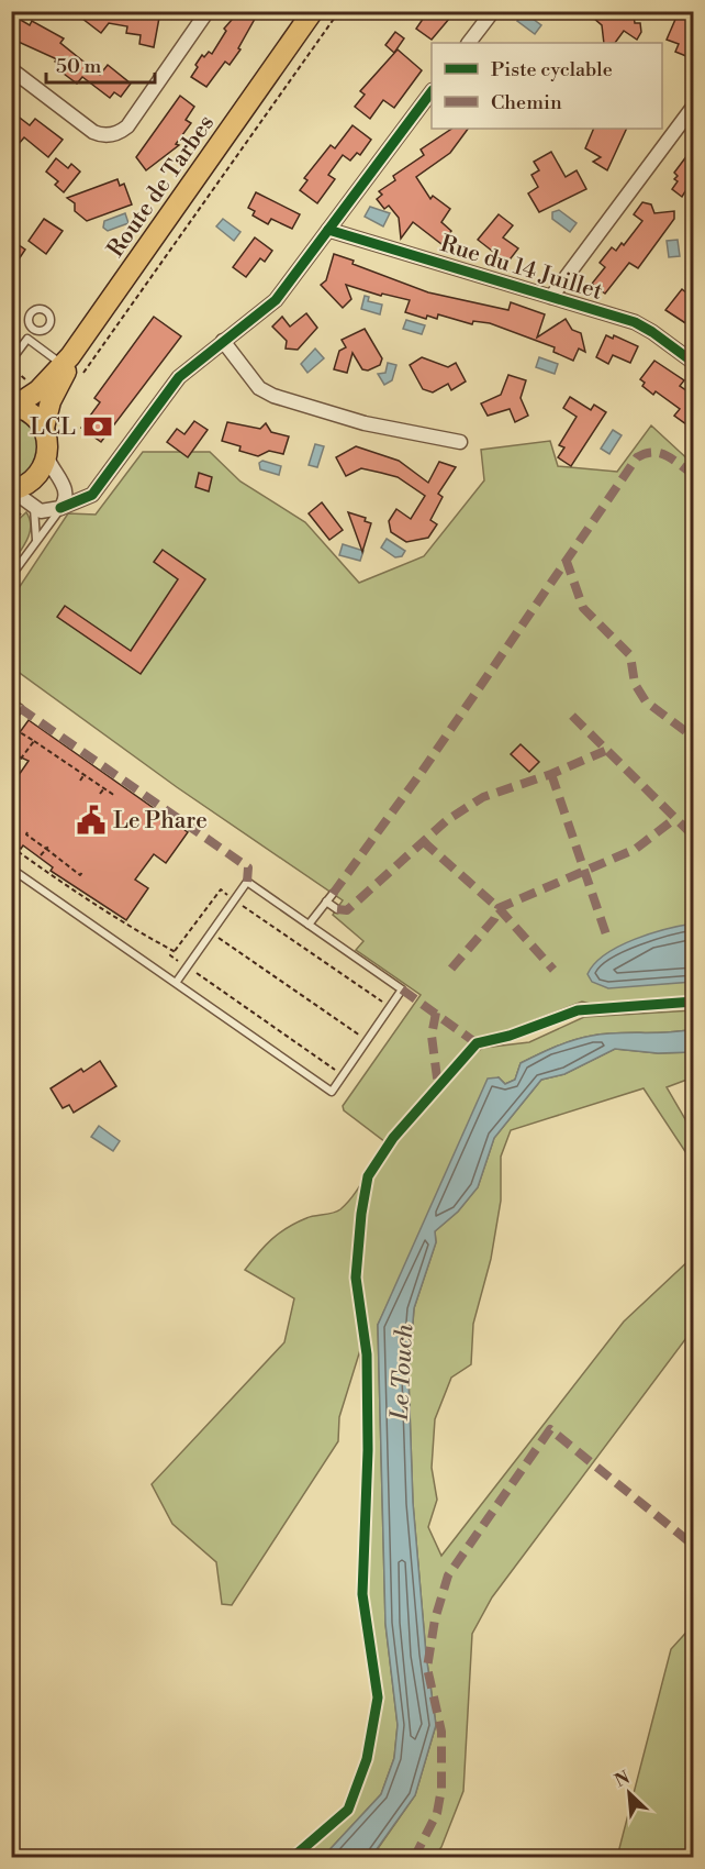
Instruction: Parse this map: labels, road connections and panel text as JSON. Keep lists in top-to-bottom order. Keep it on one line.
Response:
{"streets":{"main road":["Route de Tarbes"],"street":["Rue du 14 Juillet"]},"water":["Le Touch"],"places":{"bank":["LCL"],"public building":["Le Phare"]},"legend":["Piste cyclable","Chemin"],"scale_bar":"50 m","north":"top left"}
